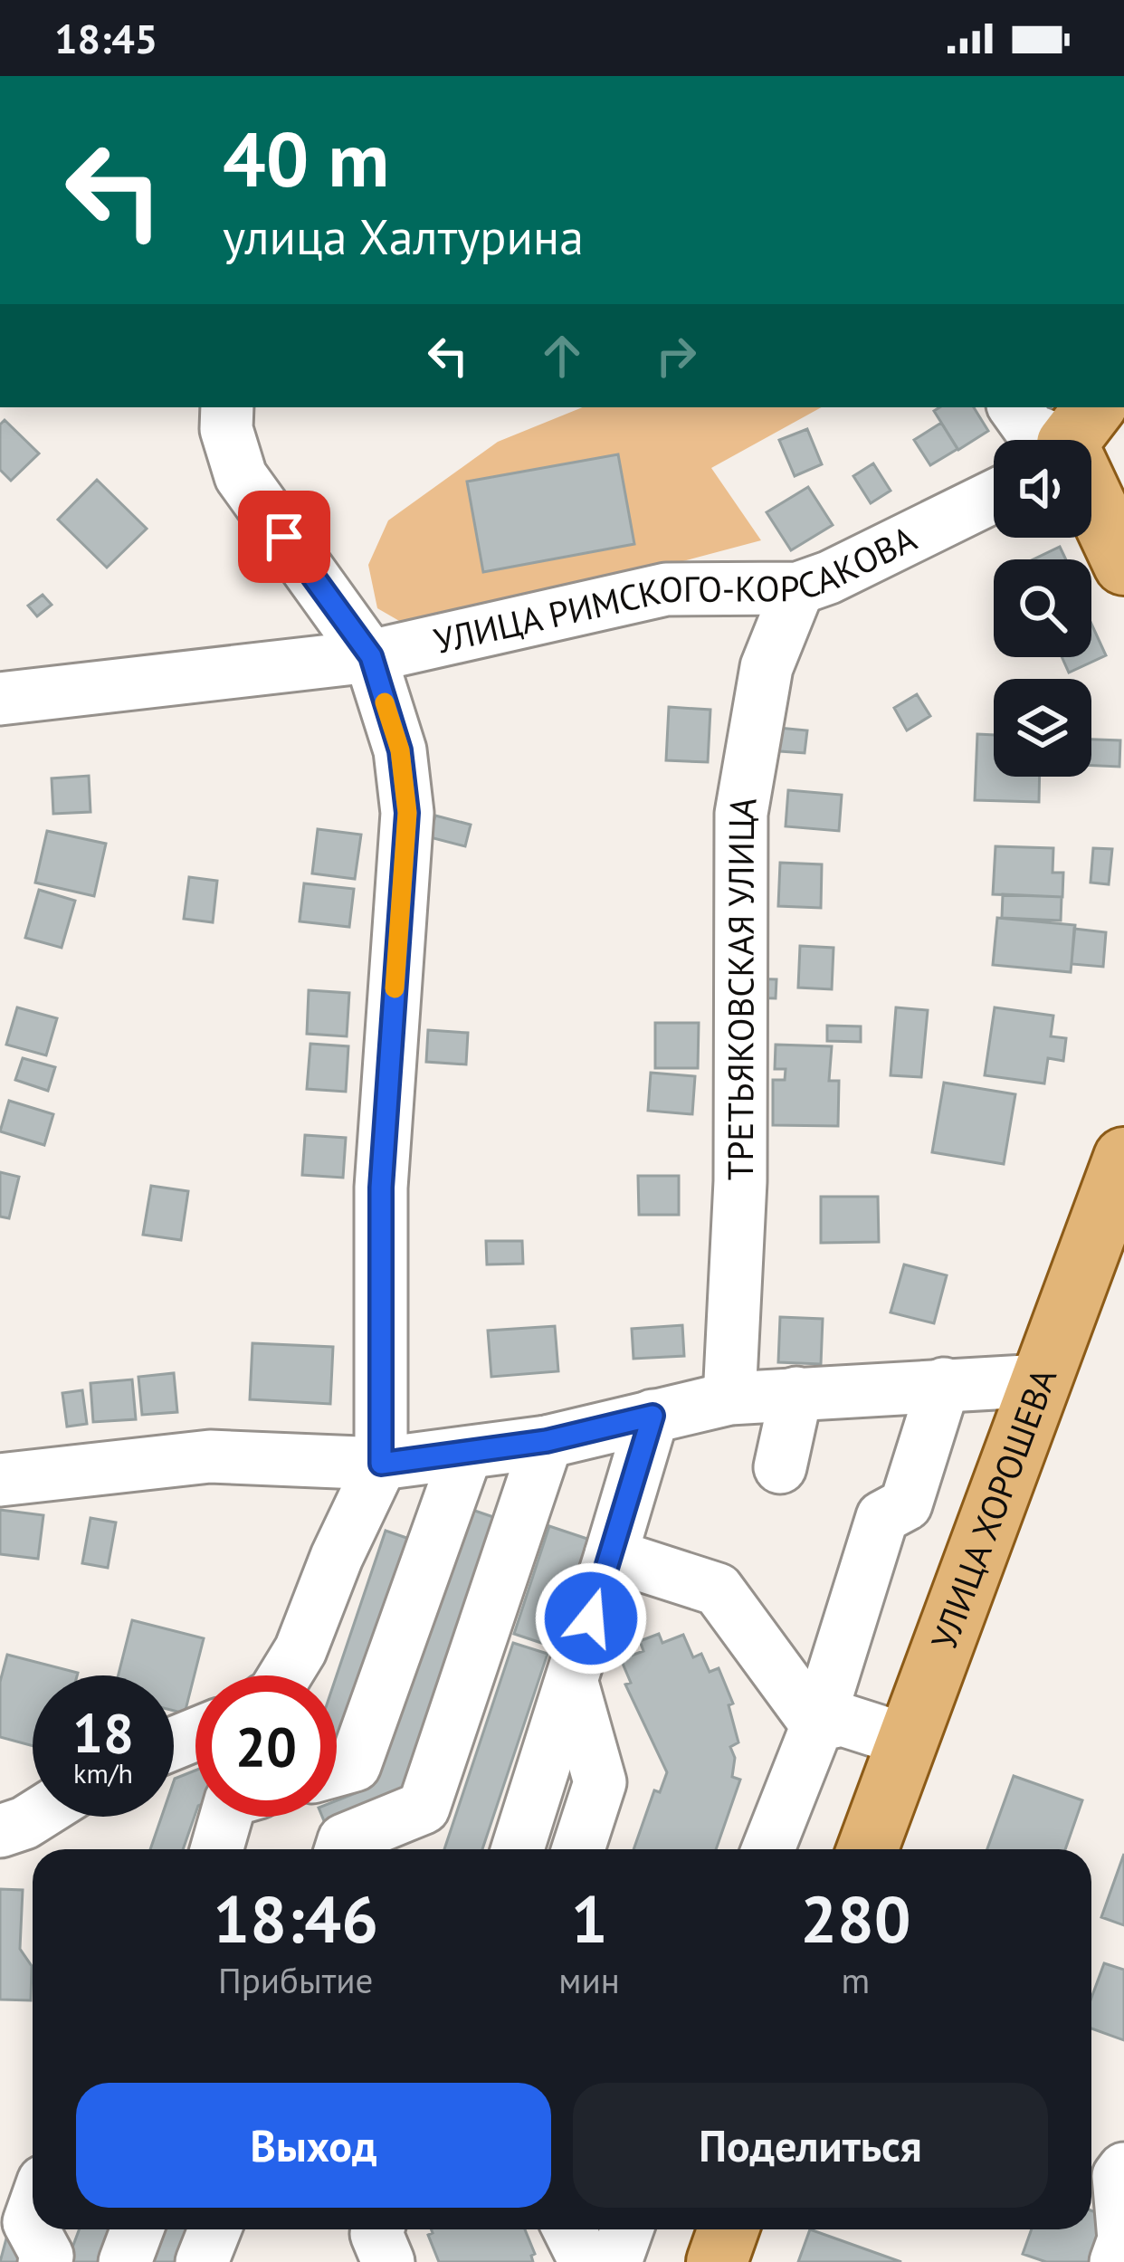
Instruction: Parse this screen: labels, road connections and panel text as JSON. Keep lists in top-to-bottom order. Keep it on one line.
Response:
{"streets":{"main road":["УЛИЦА ХОРОШЕВА"],"street":["УЛИЦА РИМСКОГО-КОРСАКОВА","ТРЕТЬЯКОВСКАЯ УЛИЦА"]},"crossings":[["УЛИЦА РИМСКОГО-КОРСАКОВА","ТРЕТЬЯКОВСКАЯ УЛИЦА"]],"page":{"status":"18:45","turn":["40 m","улица Халтурина"],"speed":"18 km/h","limit":"20","eta":["18:46","Прибытие","1","мин","280","m"],"buttons":["Выход","Поделиться"]}}
